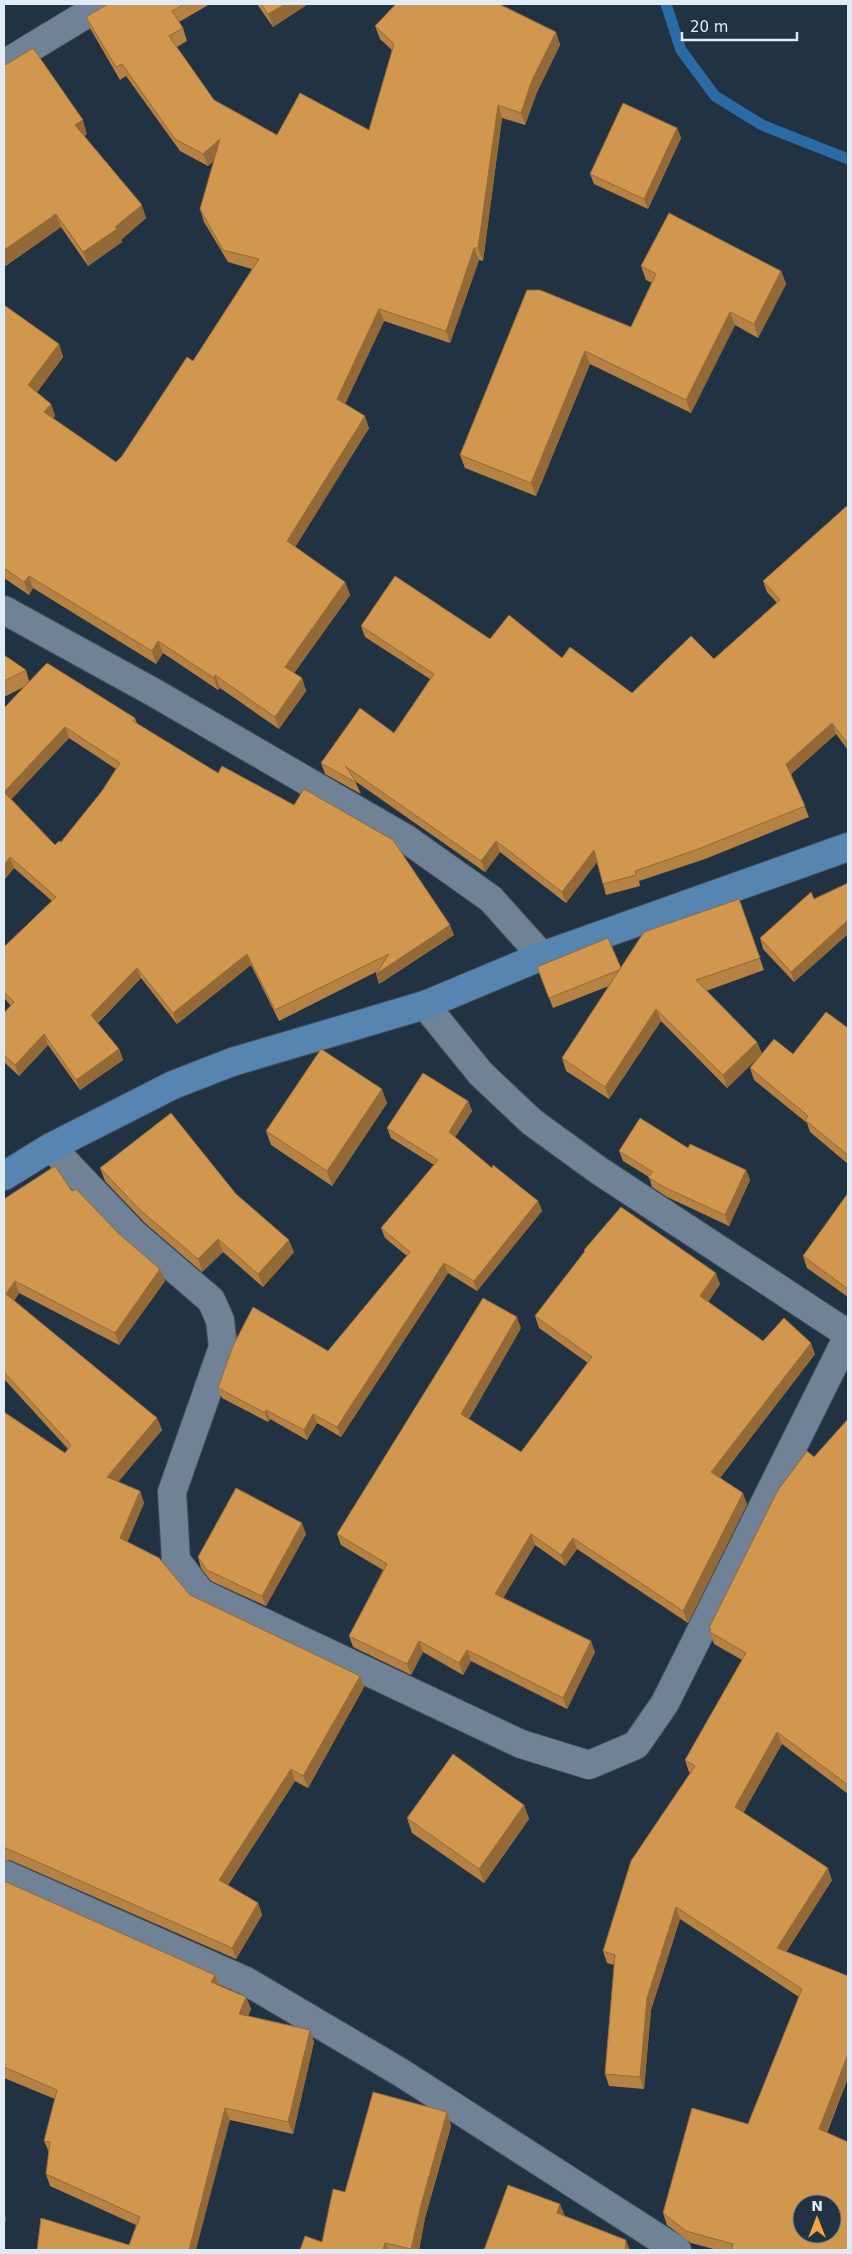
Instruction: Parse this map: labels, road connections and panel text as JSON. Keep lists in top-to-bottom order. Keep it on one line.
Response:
{"scale_bar":"20 m","north":"top"}
